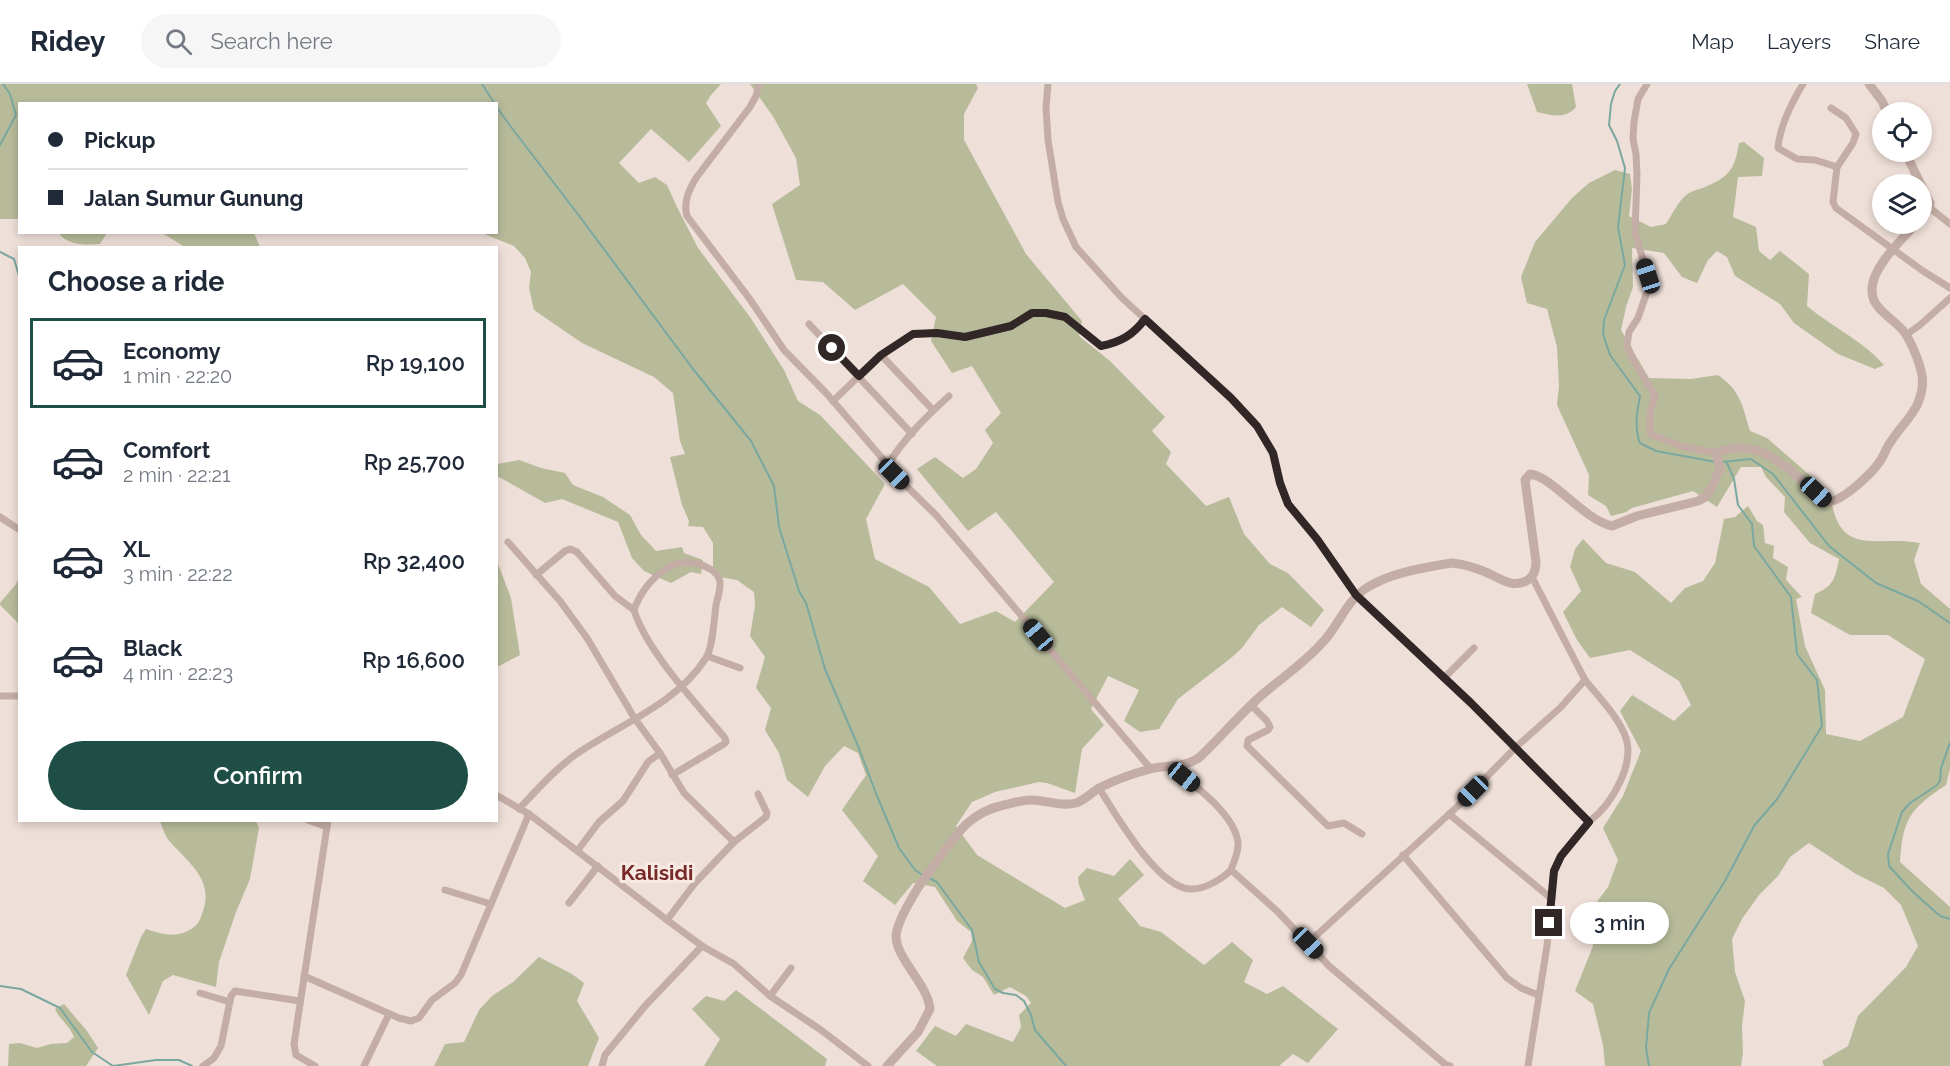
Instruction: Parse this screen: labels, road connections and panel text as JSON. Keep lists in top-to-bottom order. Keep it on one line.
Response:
{"districts":["Kalisidi"],"page":{"header":"Ridey","search":"Search here","nav":["Map","Layers","Share"],"banner":["Pickup","Jalan Sumur Gunung"],"heading":"Choose a ride","list":[{"name":"Economy","note":"1 min · 22:20","value":"Rp 19,100"},{"name":"Comfort","note":"2 min · 22:21","value":"Rp 25,700"},{"name":"XL","note":"3 min · 22:22","value":"Rp 32,400"},{"name":"Black","note":"4 min · 22:23","value":"Rp 16,600"}],"buttons":"Confirm","bubble":"3 min"}}
